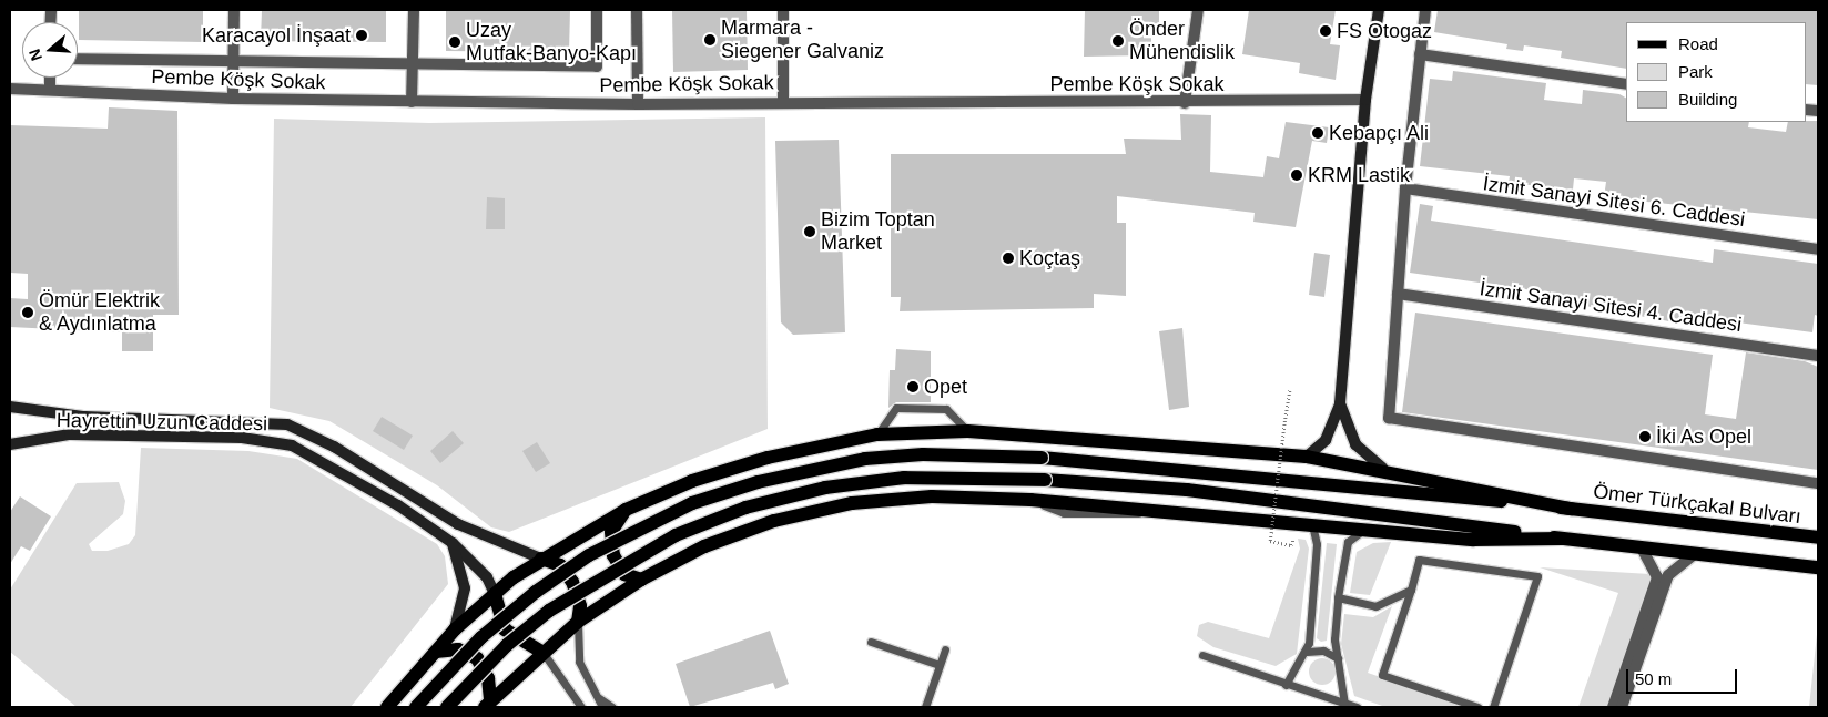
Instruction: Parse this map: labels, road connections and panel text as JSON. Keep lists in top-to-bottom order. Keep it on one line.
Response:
{"streets":{"main road":["Ömer Türkçakal Bulvarı"],"street":["Pembe Köşk Sokak","İzmit Sanayi Sitesi 6. Caddesi","İzmit Sanayi Sitesi 4. Caddesi","Hayrettin Uzun Caddesi"]},"places":["FS Otogaz","Karacayol İnşaat","Marmara - Siegener Galvaniz","Önder Mühendislik","Uzay Mutfak-Banyo-Kapı","Kebapçı Ali","KRM Lastik","Bizim Toptan Market","Koçtaş","Ömür Elektrik & Aydınlatma","Opet","İki As Opel"],"legend":["Road","Park","Building"],"scale_bar":"50 m","north":"left"}
